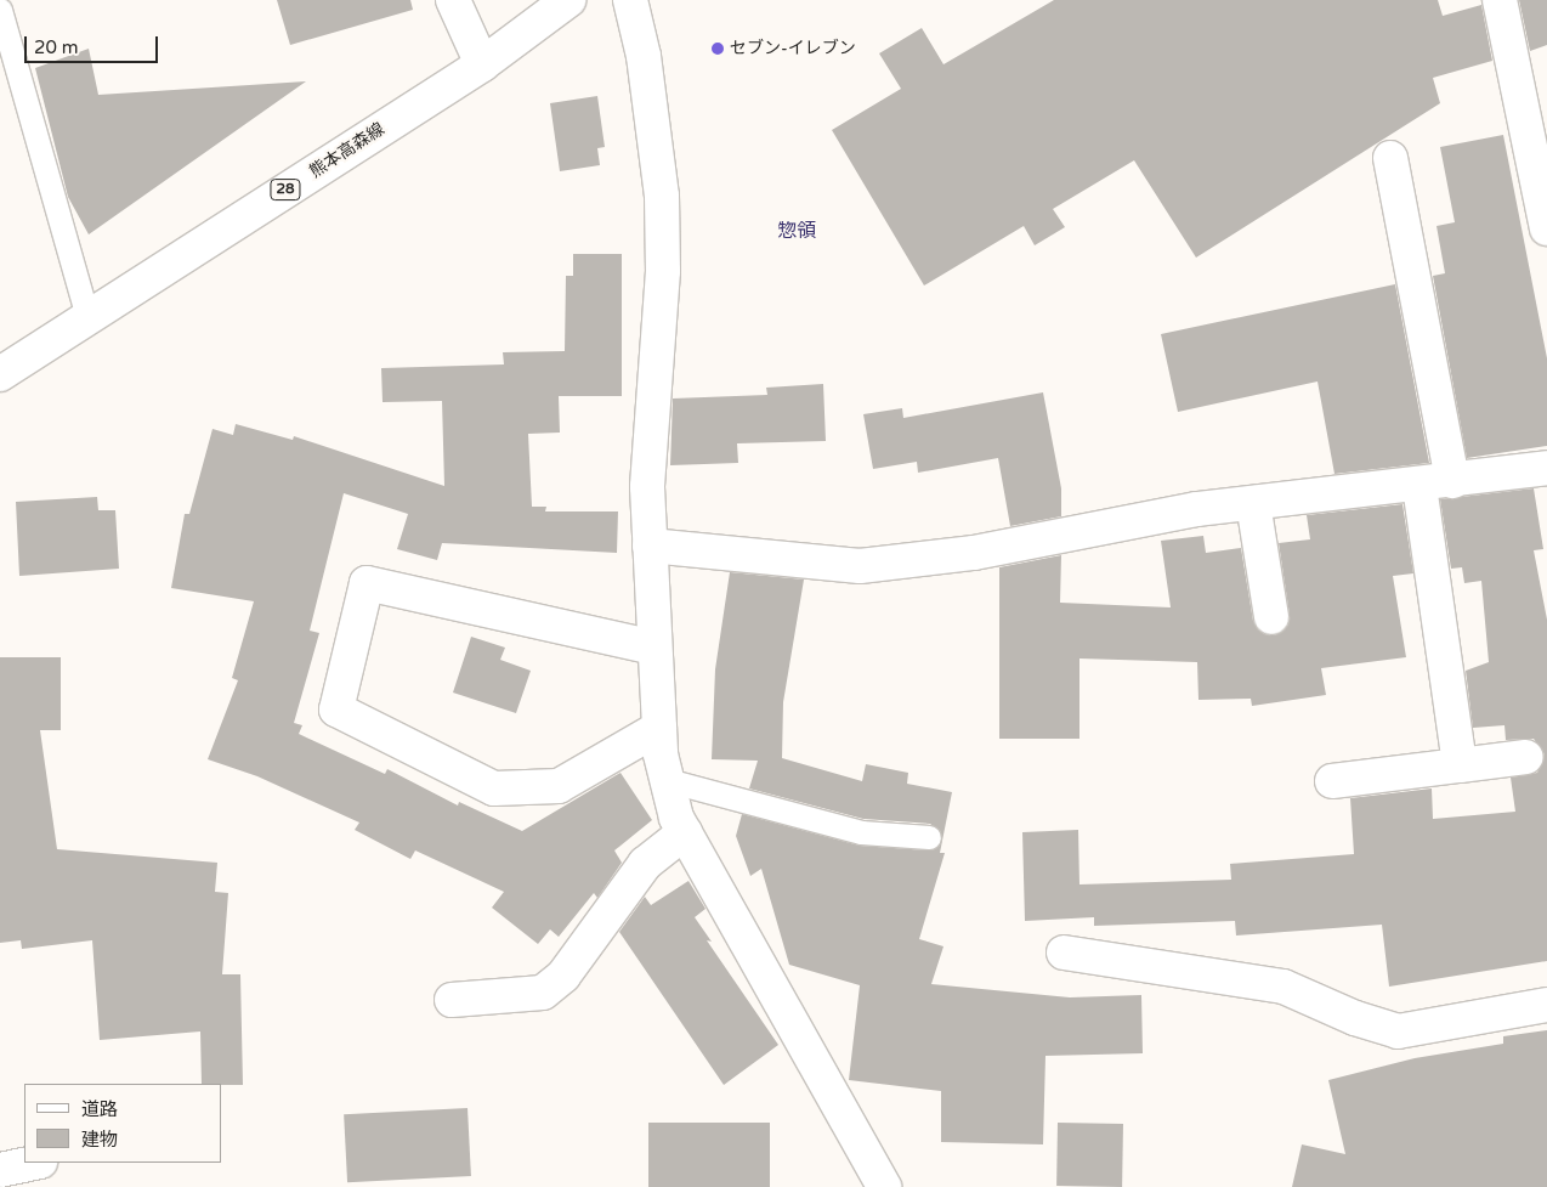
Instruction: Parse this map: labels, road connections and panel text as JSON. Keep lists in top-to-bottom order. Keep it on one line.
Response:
{"streets":{"street":["熊本高森線","28"]},"districts":["惣領"],"places":["セブン-イレブン"],"legend":["道路","建物"],"scale_bar":"20 m"}
